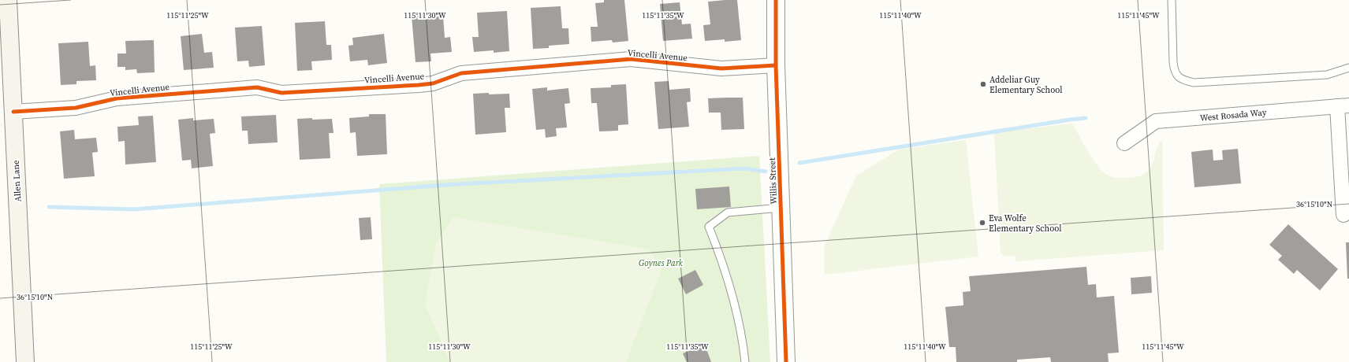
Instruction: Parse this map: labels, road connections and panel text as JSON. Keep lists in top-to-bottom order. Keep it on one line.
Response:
{"streets":{"main road":["Allen Lane"],"street":["Vincelli Avenue","West Rosada Way","Willis Street"]},"crossings":[["Vincelli Avenue","Allen Lane"],["Vincelli Avenue","Willis Street"]],"parks":["Goynes Park"],"places":["Addeliar Guy Elementary School","Eva Wolfe Elementary School"],"coordinates":["115°11'25\"W","115°11'30\"W","115°11'35\"W","115°11'40\"W","115°11'45\"W","36°15'10\"N"]}
